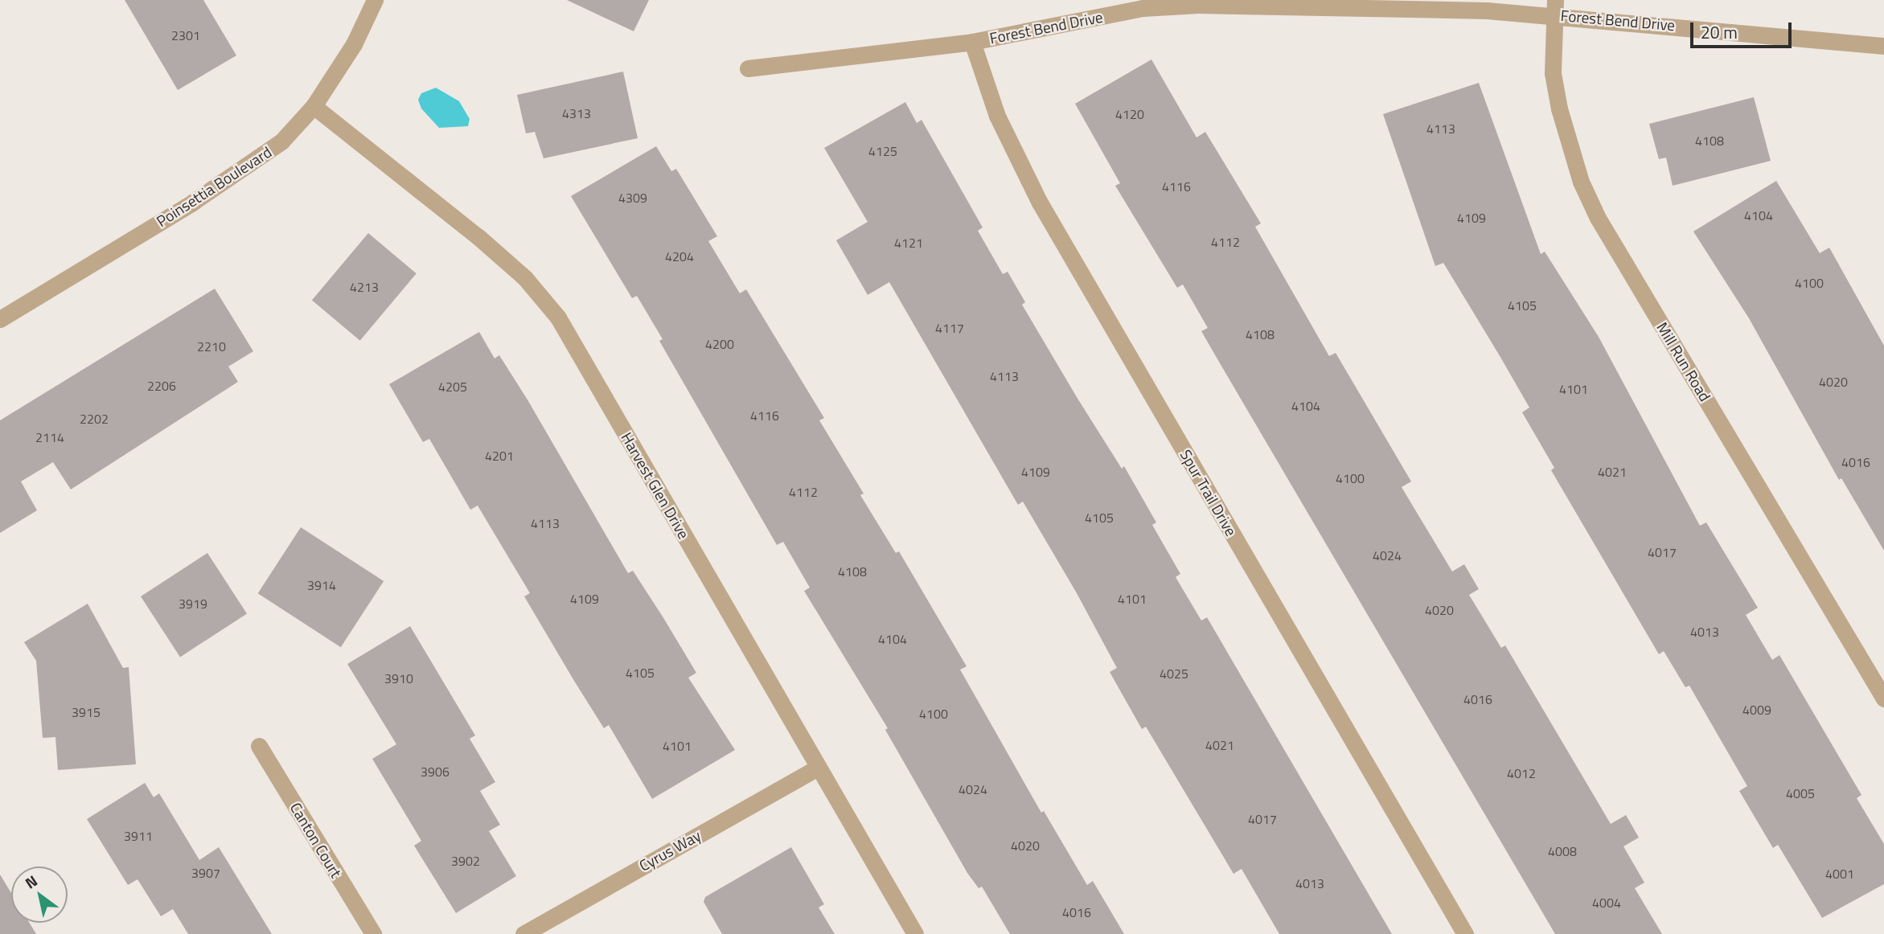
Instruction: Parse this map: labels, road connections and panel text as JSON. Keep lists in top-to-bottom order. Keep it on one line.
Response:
{"streets":{"street":["Forest Bend Drive","Poinsettia Boulevard","Mill Run Road","Harvest Glen Drive","Spur Trail Drive","Canton Court","Cyrus Way"]},"crossings":[["Forest Bend Drive","Mill Run Road"],["Forest Bend Drive","Spur Trail Drive"],["Poinsettia Boulevard","Harvest Glen Drive"],["Harvest Glen Drive","Cyrus Way"]],"house_numbers":["2301","4313","4120","4113","4108","4125","4116","4309","4104","4109","4112","4121","4204","4100","4213","4105","4117","4108","4200","2210","4113","4020","2206","4205","4101","4104","4116","2202","2114","4201","4016","4109","4021","4100","4112","4105","4113","4017","4024","4108","3914","4109","4101","3919","4020","4013","4104","4105","4025","3910","4016","4009","3915","4100","4021","4101","3906","4012","4024","4005","4017","3911","4020","4008","3902","3907","4001","4013","4004","4016"],"scale_bar":"20 m","north":"top left"}
